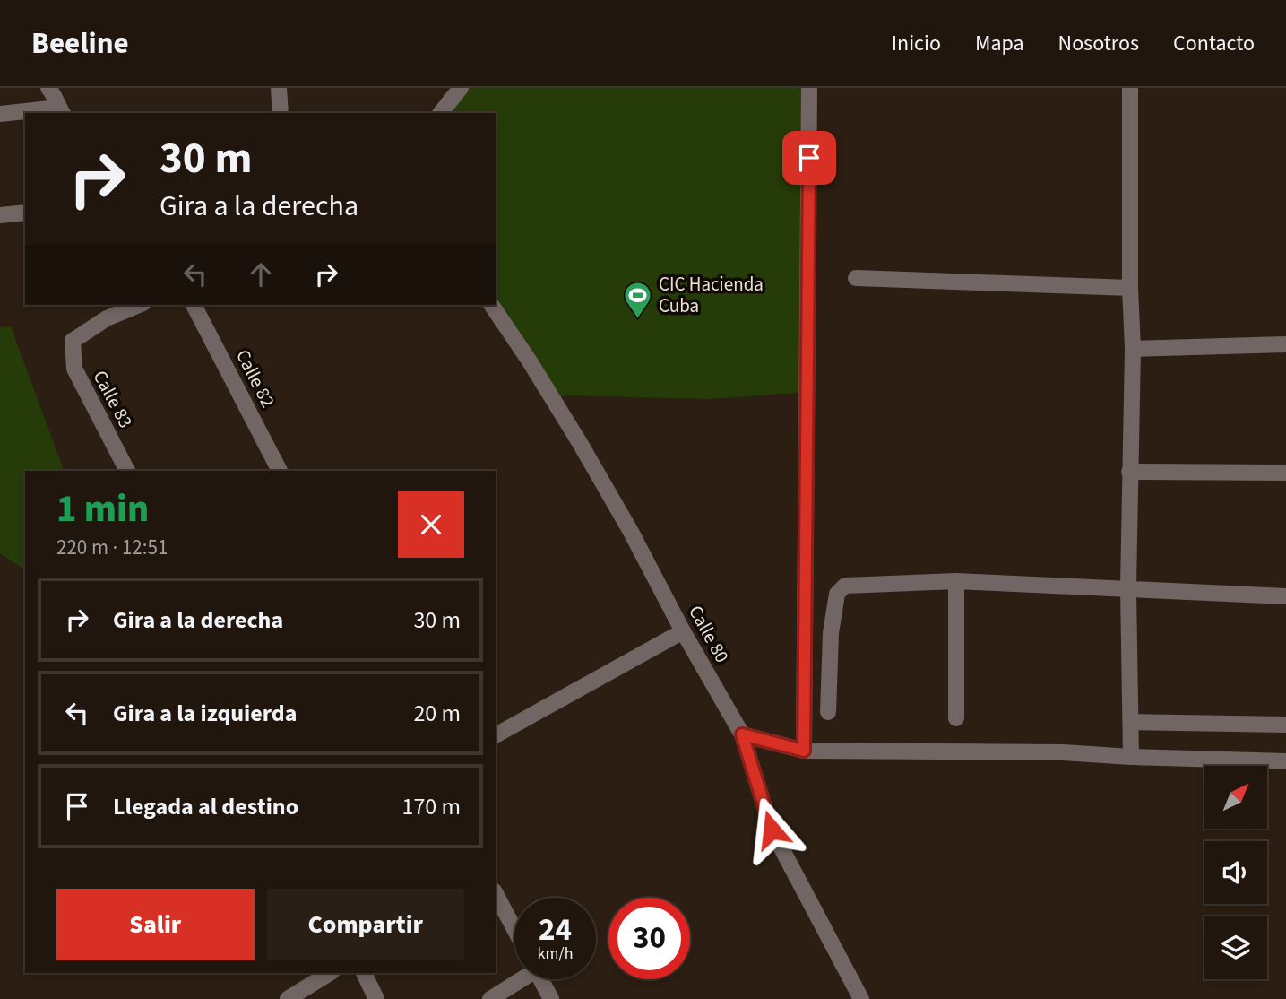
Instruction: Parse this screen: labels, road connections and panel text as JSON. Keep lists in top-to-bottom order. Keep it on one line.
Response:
{"streets":{"street":["Calle 82","Calle 83","Calle 80"]},"places":{"sports":["CIC Hacienda Cuba"]},"north":"top right","page":{"header":"Beeline","nav":["Inicio","Mapa","Nosotros","Contacto"],"turn":["30 m","Gira a la derecha"],"heading":["1 min","220 m · 12:51"],"list":[{"name":"Gira a la derecha","value":"30 m"},{"name":"Gira a la izquierda","value":"20 m"},{"name":"Llegada al destino","value":"170 m"}],"buttons":["Salir","Compartir"],"speed":"24 km/h","limit":"30"}}
